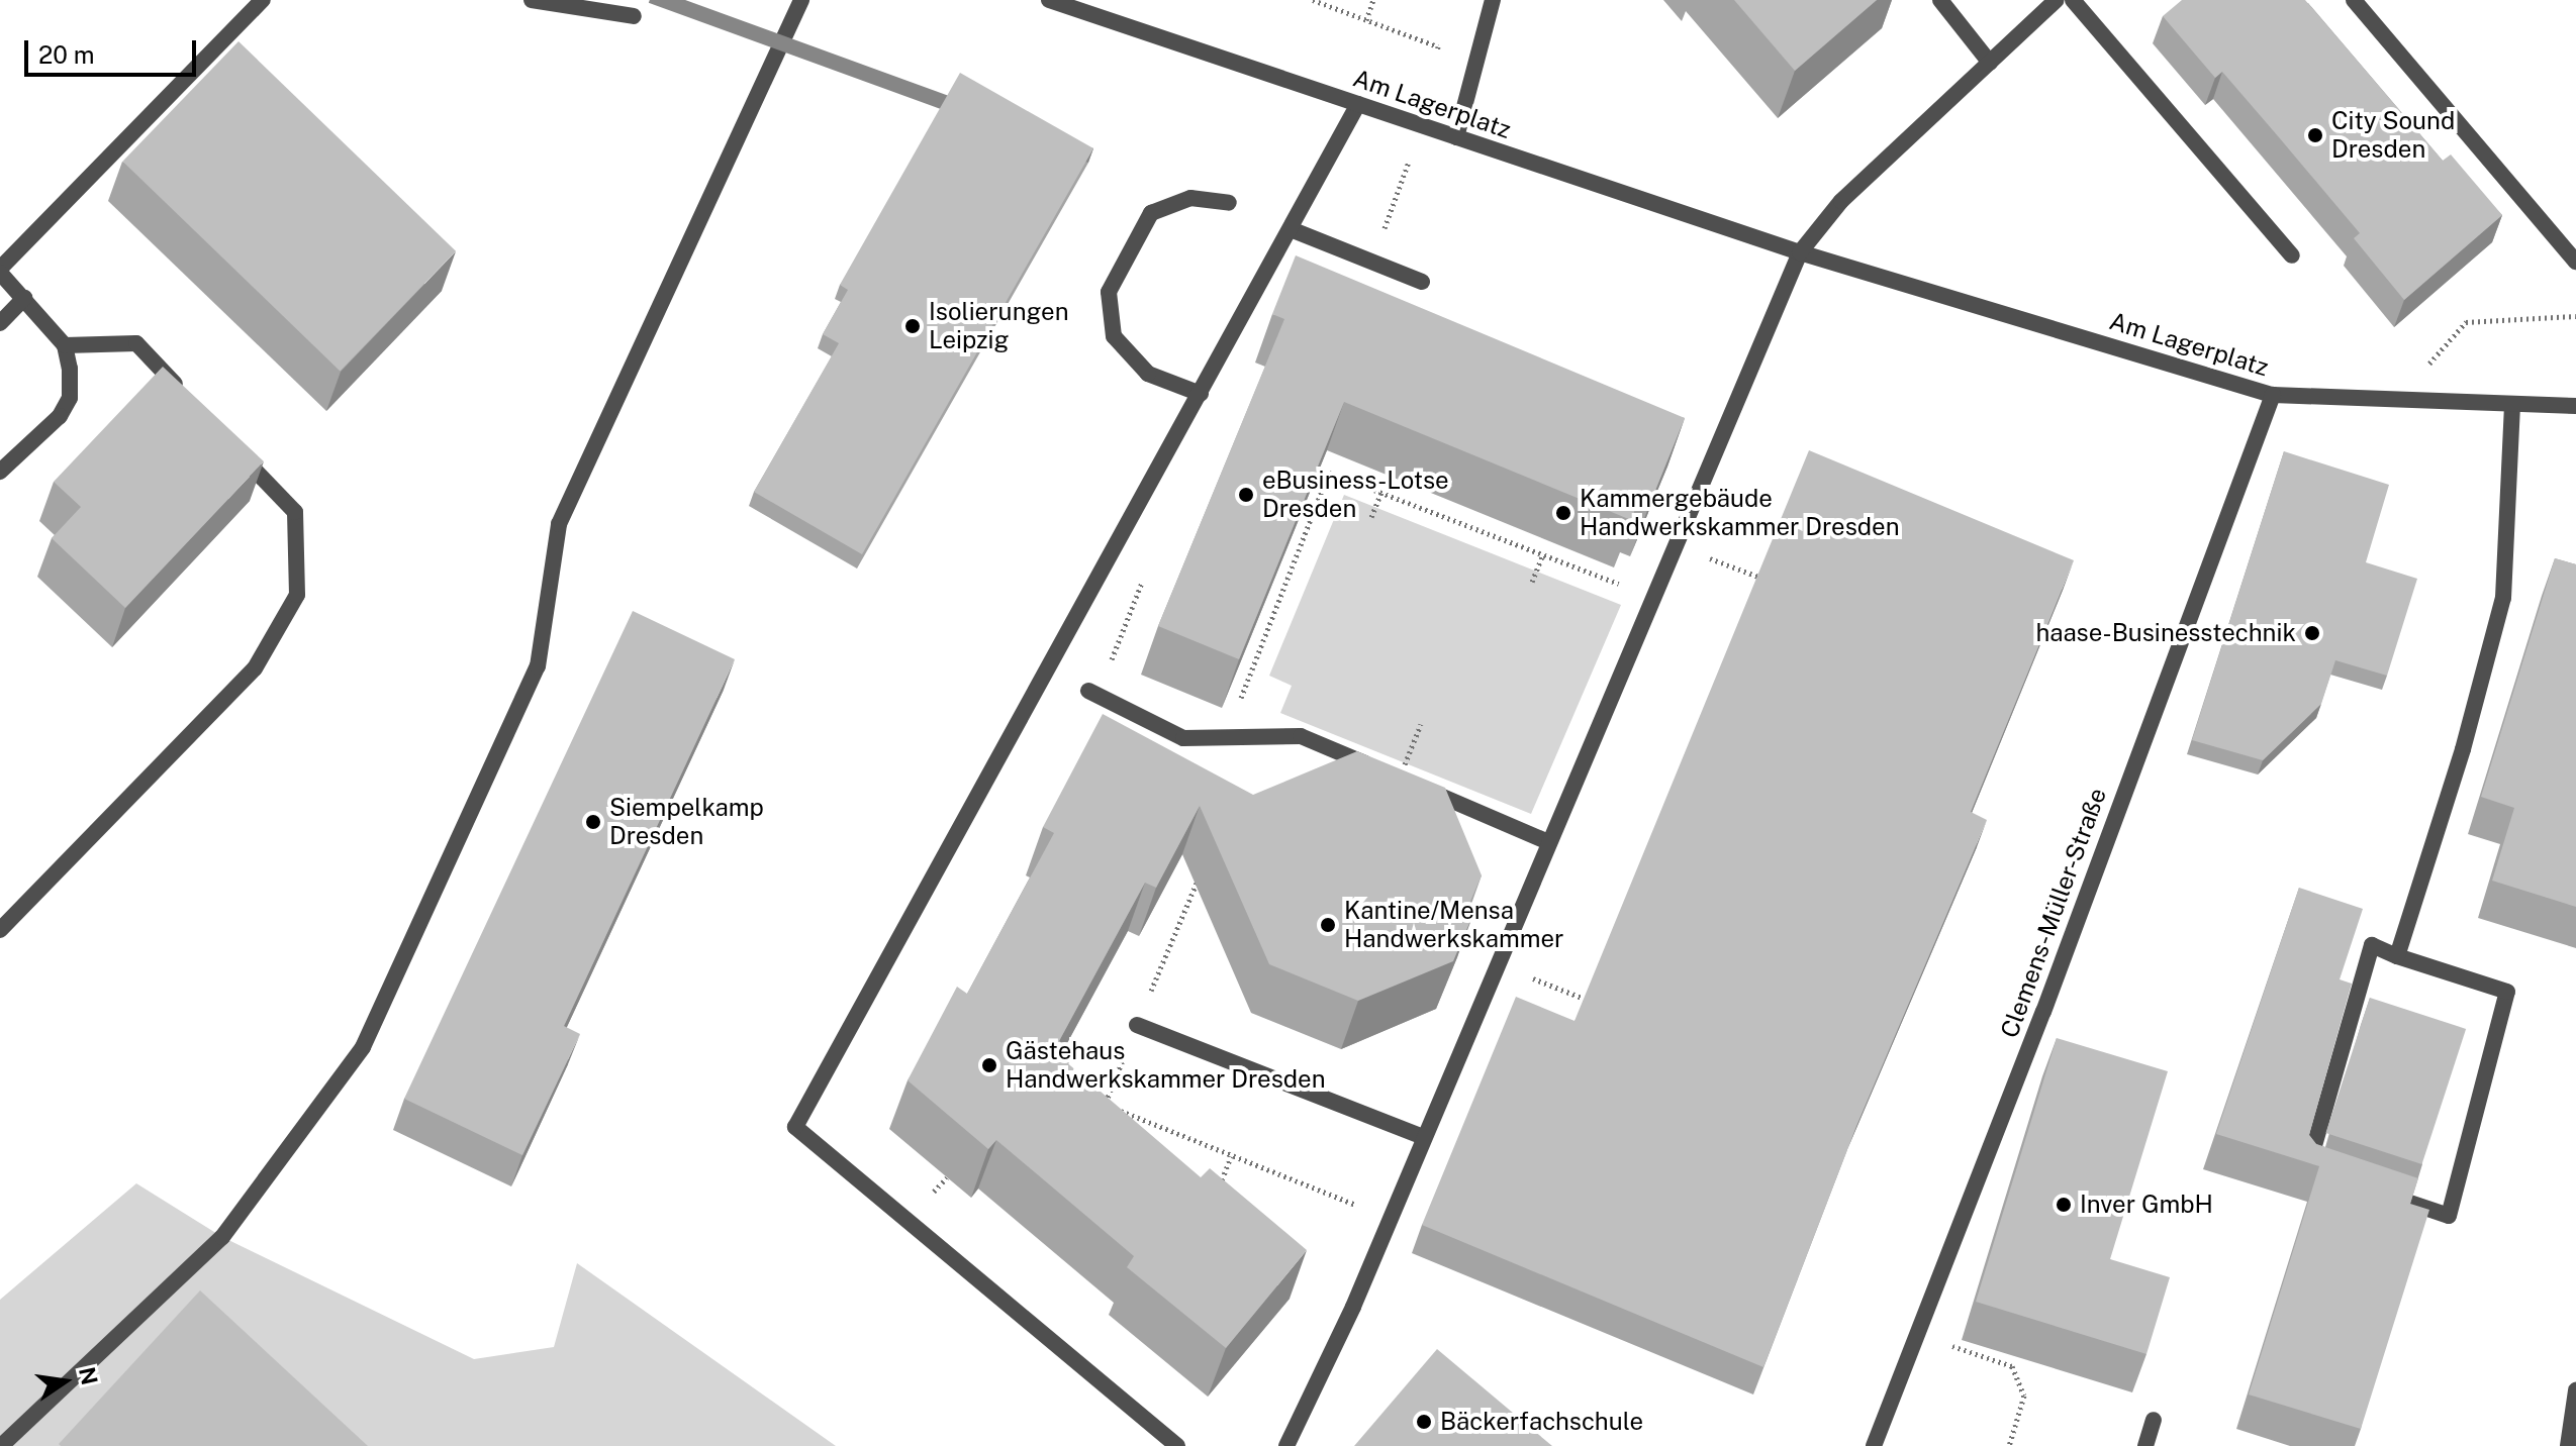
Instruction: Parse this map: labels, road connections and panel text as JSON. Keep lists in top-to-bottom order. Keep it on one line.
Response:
{"streets":{"street":["Am Lagerplatz","Clemens-Müller-Straße"]},"crossings":[["Am Lagerplatz","Clemens-Müller-Straße"]],"places":["City Sound Dresden","Isolierungen Leipzig","eBusiness-Lotse Dresden","Kammergebäude Handwerkskammer Dresden","haase-Businesstechnik","Siempelkamp Dresden","Kantine/Mensa Handwerkskammer","Gästehaus Handwerkskammer Dresden","Inver GmbH","Bäckerfachschule"],"scale_bar":"20 m","north":"right"}
